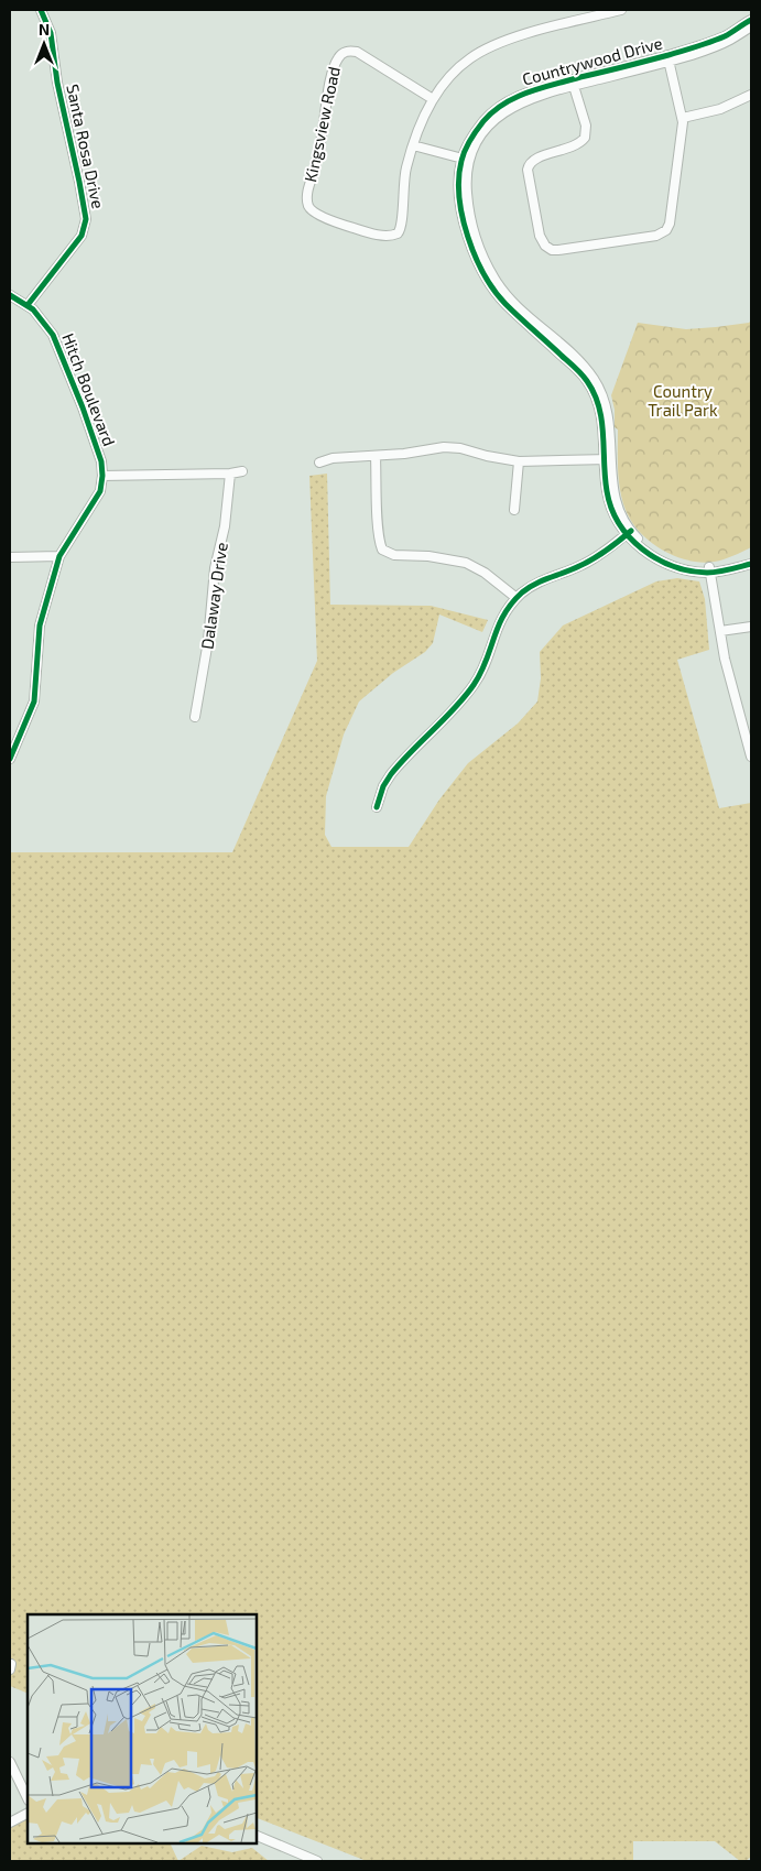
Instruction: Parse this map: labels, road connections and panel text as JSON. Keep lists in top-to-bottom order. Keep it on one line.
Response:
{"streets":{"street":["Countrywood Drive","Kingsview Road","Santa Rosa Drive","Hitch Boulevard","Dalaway Drive"]},"crossings":[["Santa Rosa Drive","Hitch Boulevard"]],"parks":["Country Trail Park"],"north":"top"}
